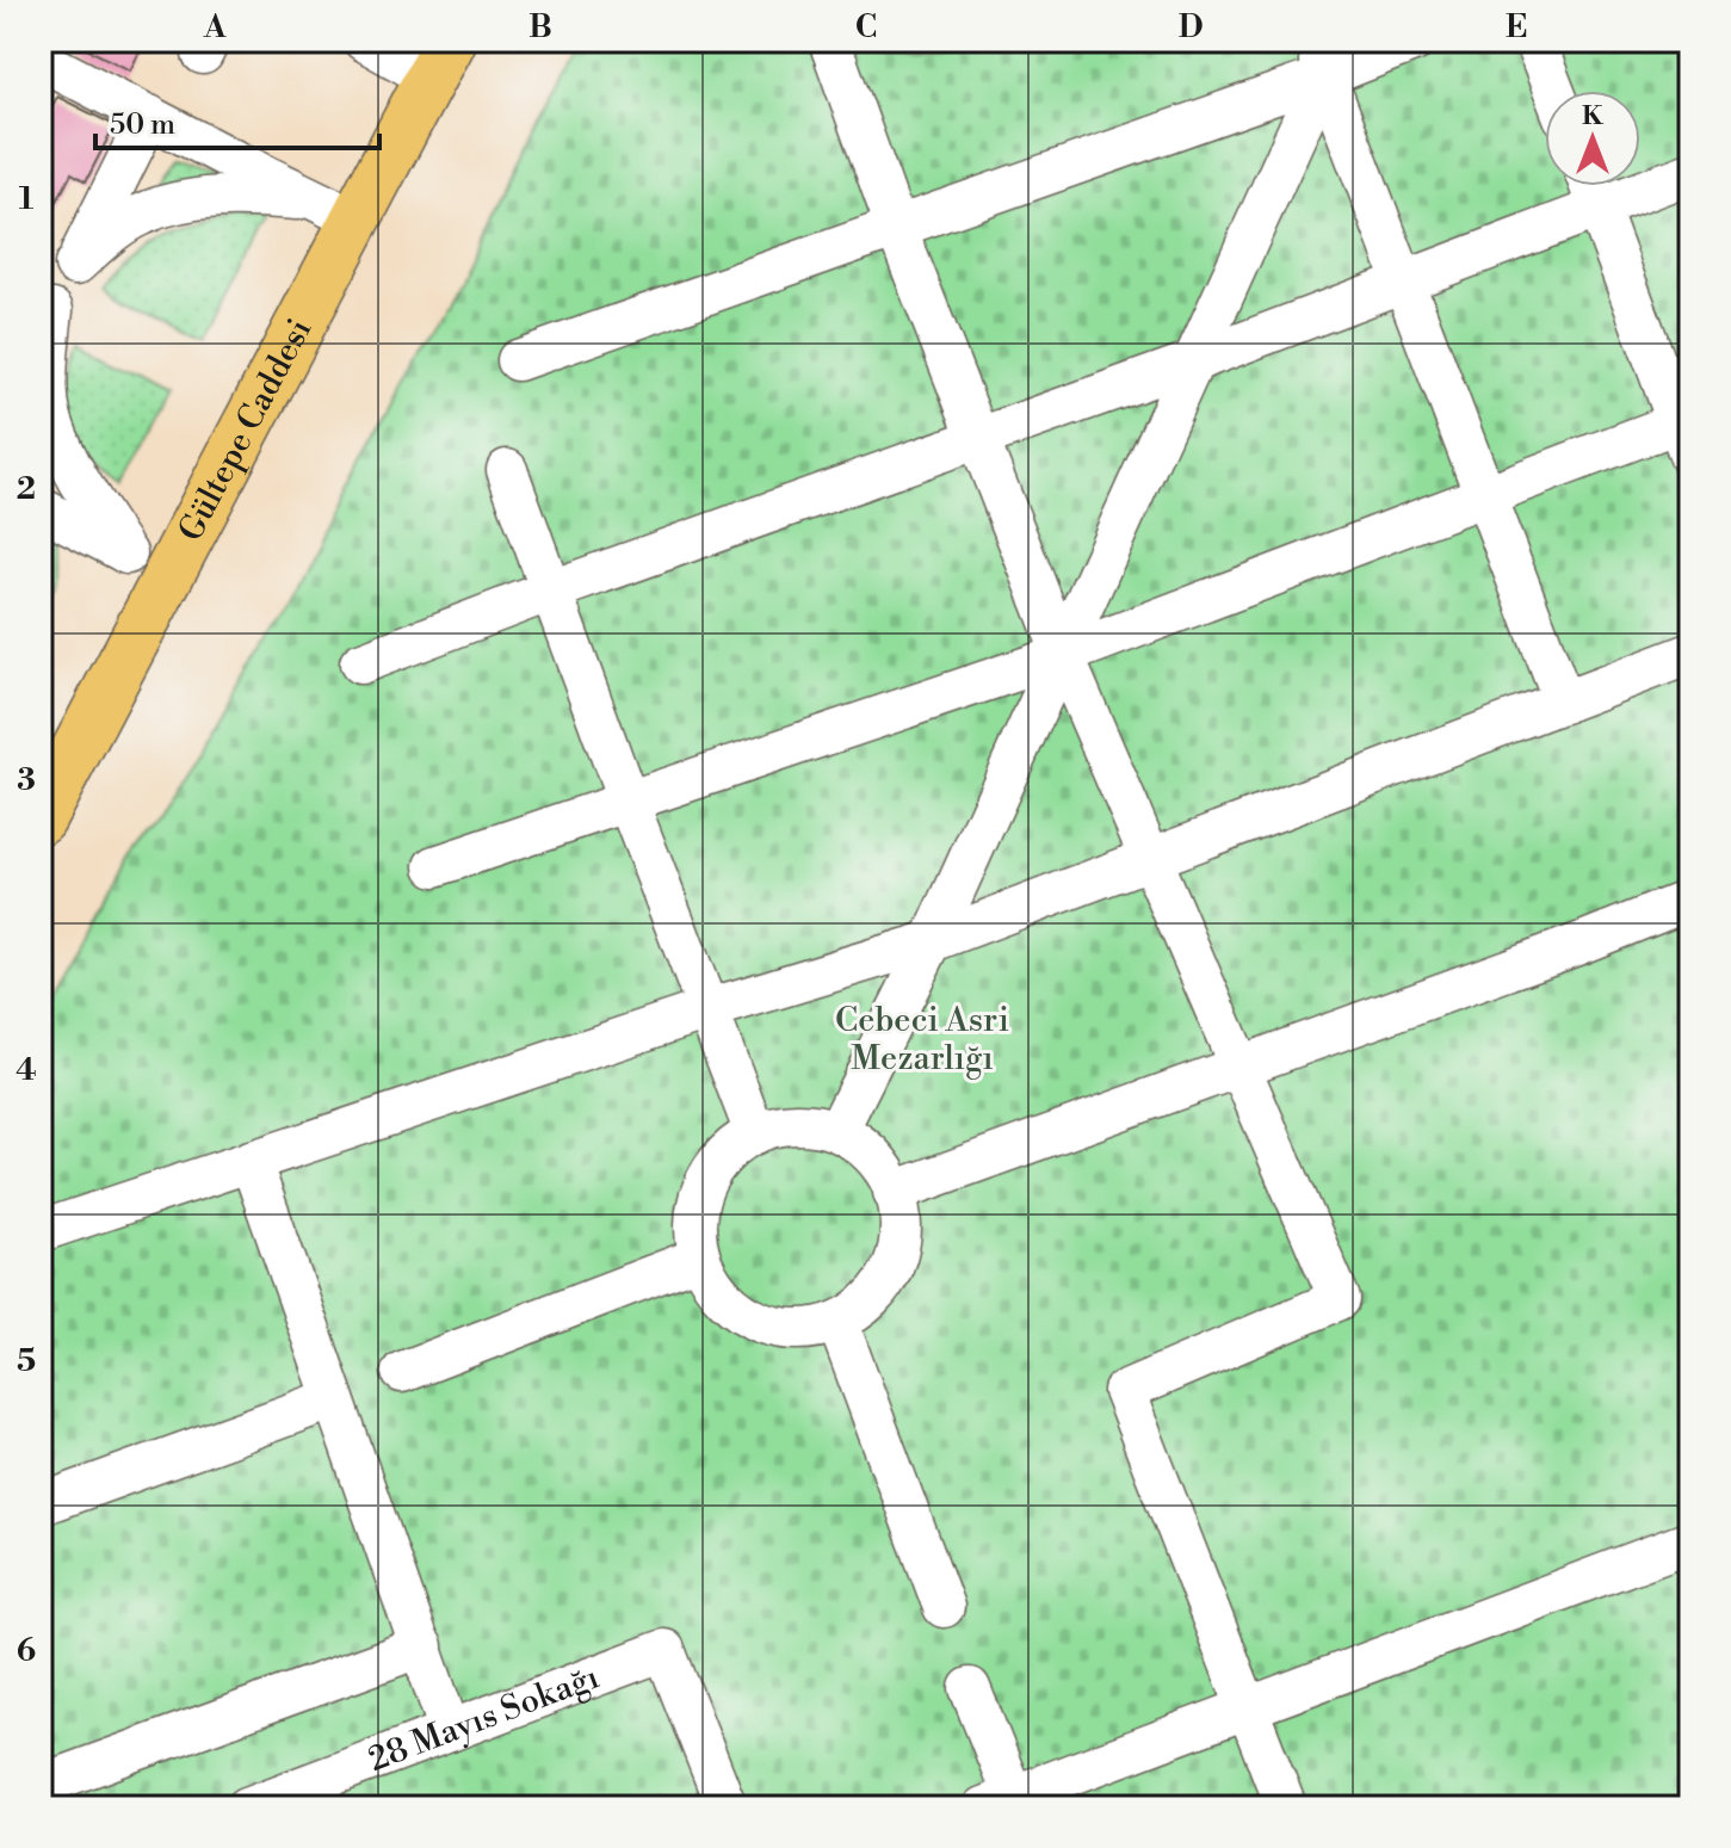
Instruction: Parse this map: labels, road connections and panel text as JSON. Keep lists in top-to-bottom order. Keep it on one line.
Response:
{"streets":{"main road":["Gültepe Caddesi"],"lane":["28 Mayıs Sokağı"]},"parks":["Cebeci Asri Mezarlığı"],"scale_bar":"50 m","north":"top","grid":{"columns":["A","B","C","D","E"],"rows":["1","2","3","4","5","6"]}}
